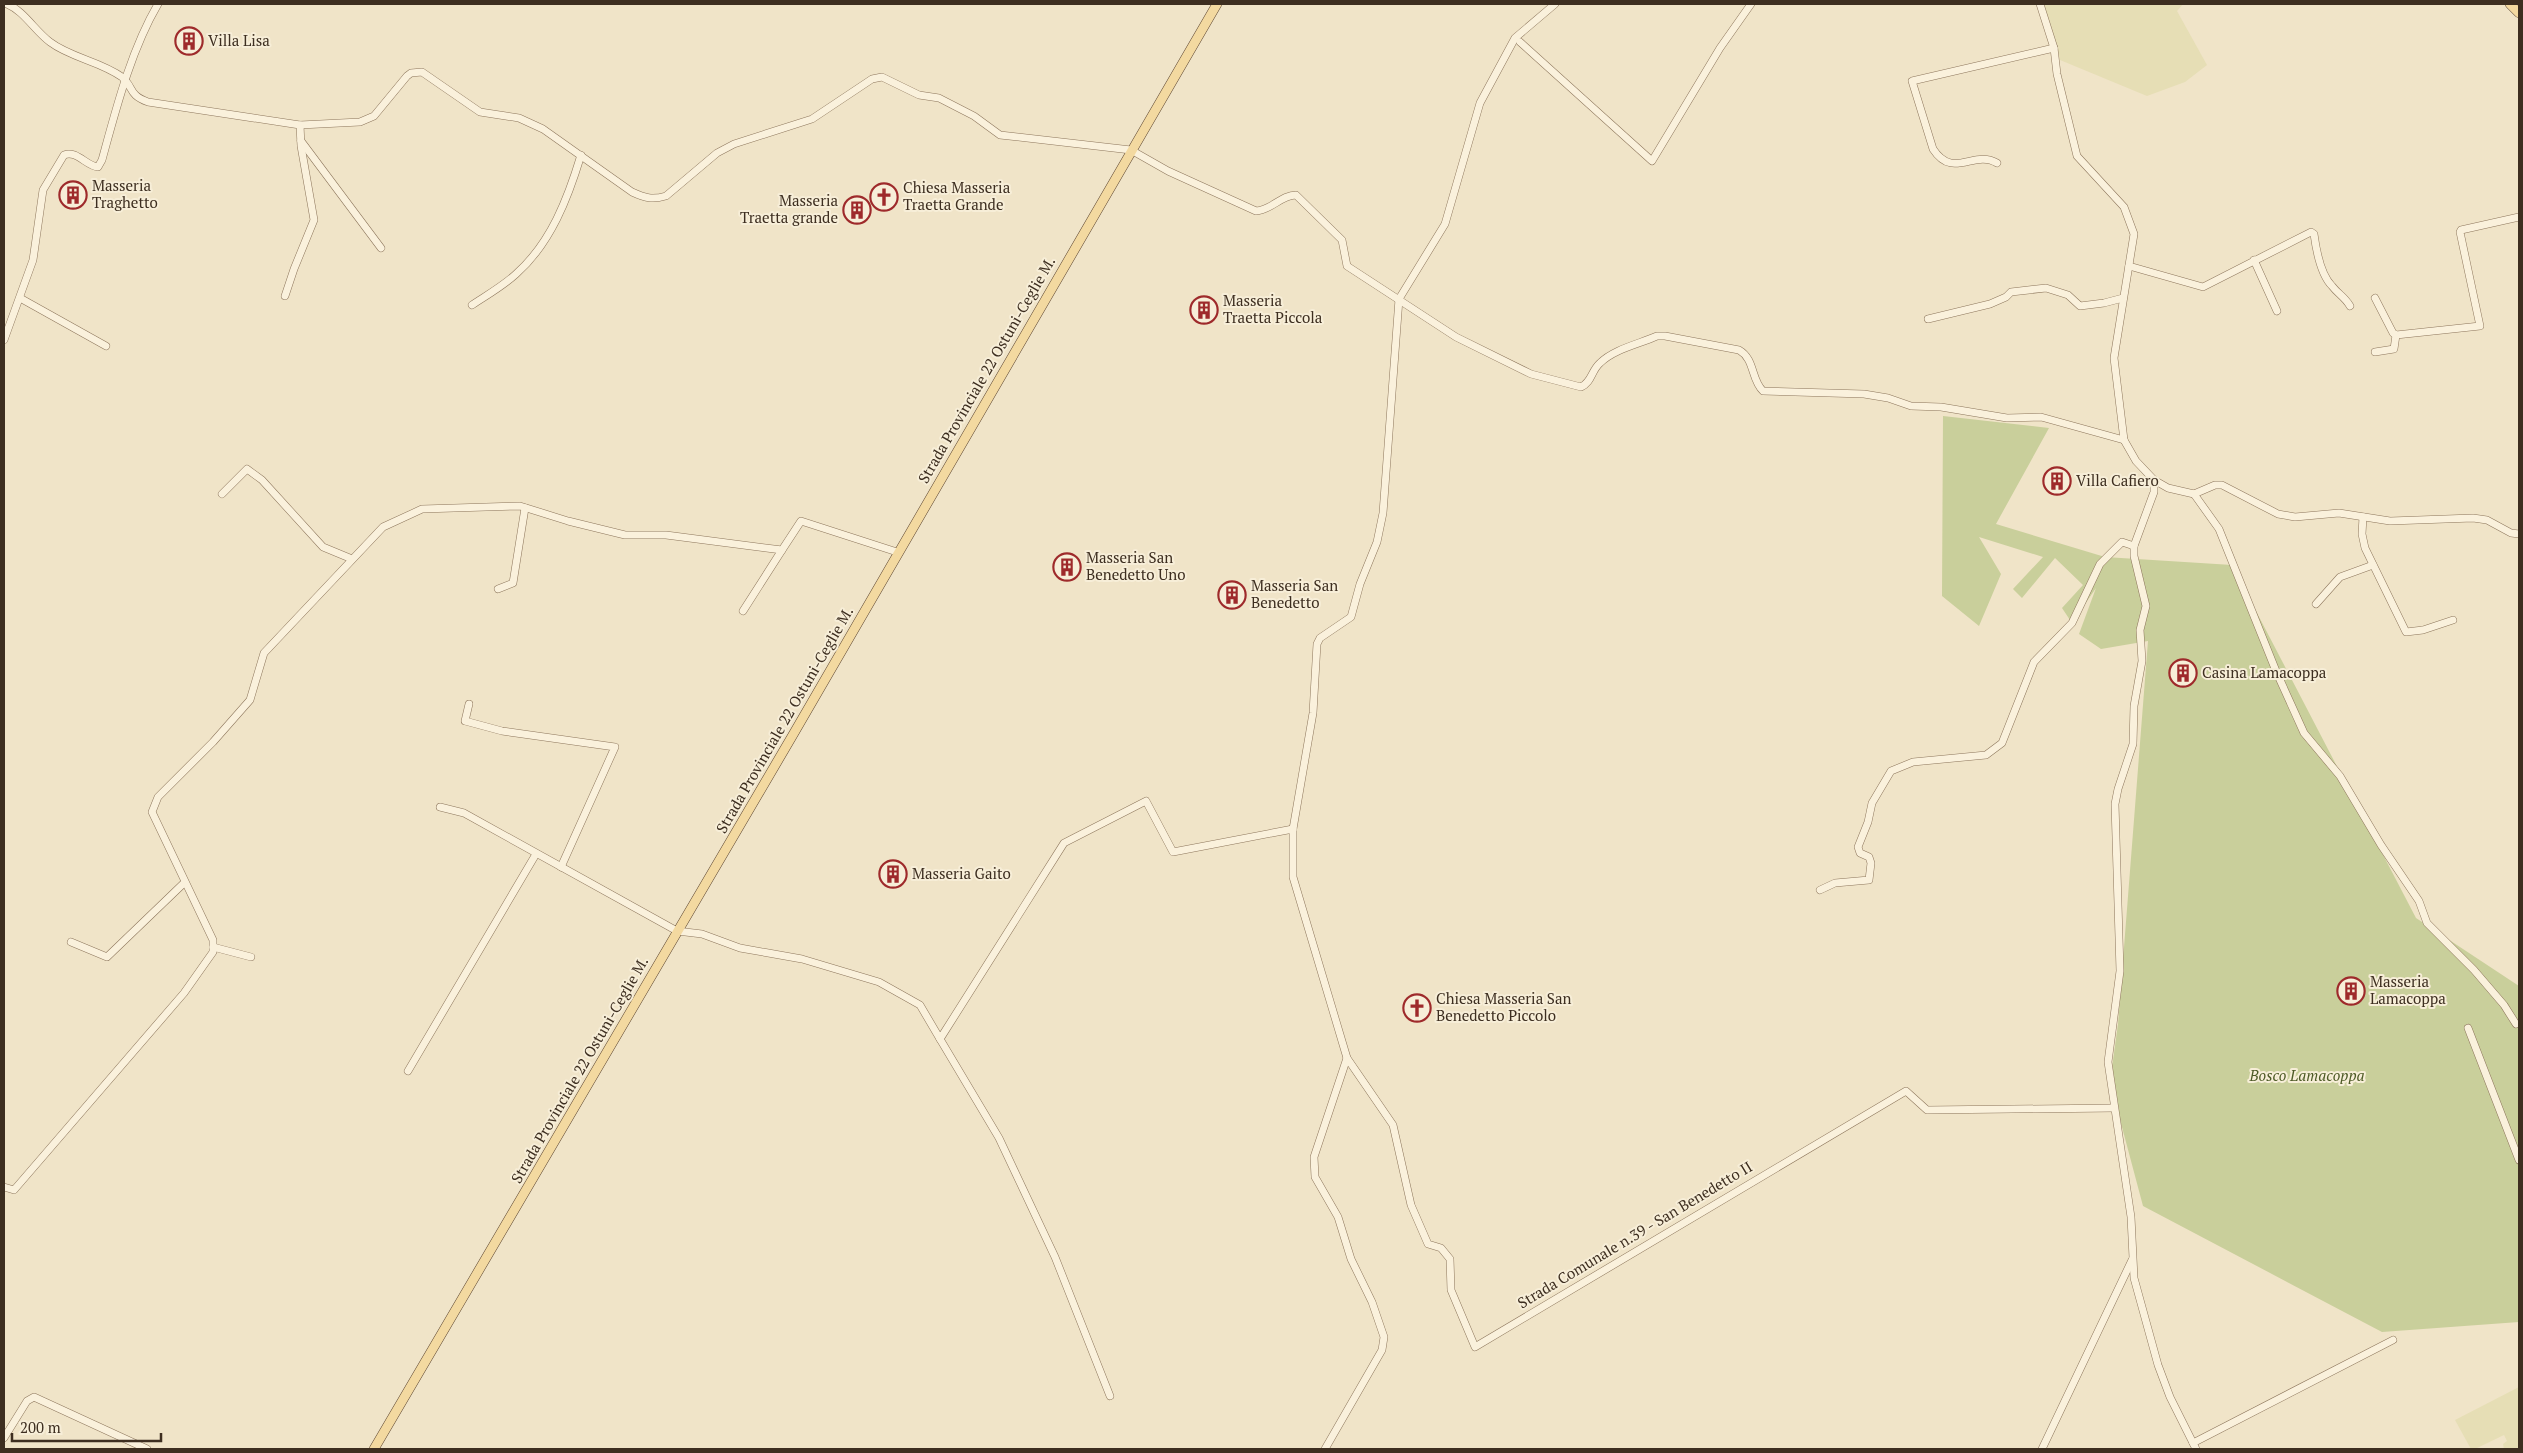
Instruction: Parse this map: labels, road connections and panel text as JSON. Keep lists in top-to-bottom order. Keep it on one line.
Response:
{"streets":{"main road":["Strada Provinciale 22 Ostuni-Ceglie M."],"street":["Strada Comunale n.39 - San Benedetto II"]},"parks":["Bosco Lamacoppa"],"places":{"building":["Villa Lisa","Masseria Traghetto","Masseria Traetta grande","Masseria Traetta Piccola","Villa Cafiero","Masseria San Benedetto Uno","Masseria San Benedetto","Casina Lamacoppa","Masseria Gaito","Masseria Lamacoppa"],"church":["Chiesa Masseria Traetta Grande","Chiesa Masseria San Benedetto Piccolo"]},"scale_bar":"200 m"}
